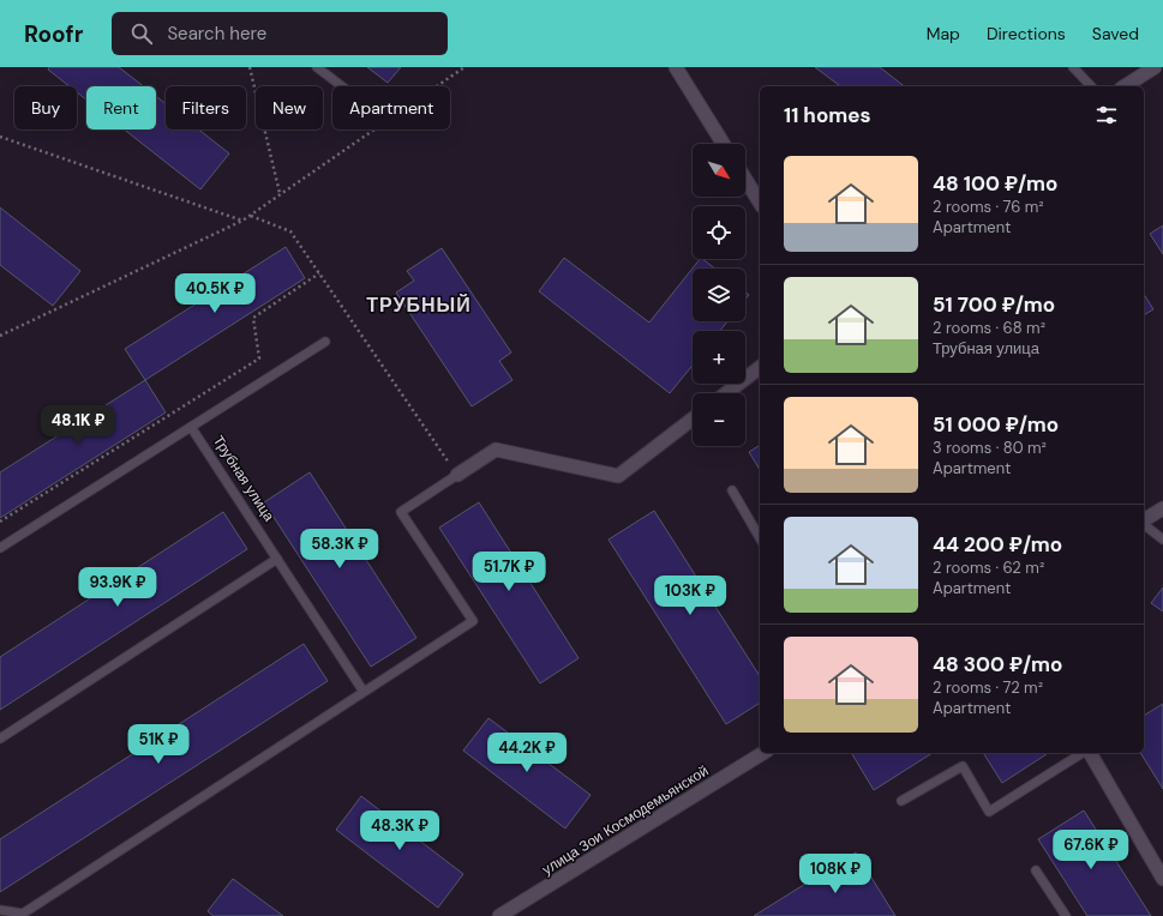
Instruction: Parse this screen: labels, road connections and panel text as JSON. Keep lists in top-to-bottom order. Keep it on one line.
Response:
{"streets":{"street":["улица Зои Космодемьянской"],"lane":["Трубная улица"]},"districts":["ТРУБНЫЙ"],"north":"bottom right","page":{"header":"Roofr","search":"Search here","nav":["Map","Directions","Saved"],"chip":["Buy","Rent","Filters","New","Apartment"],"heading":"11 homes","map_buttons":["+","−"],"list":[{"name":"48 100 ₽/mo","note":"2 rooms · 76 m² · Apartment"},{"name":"51 700 ₽/mo","note":"2 rooms · 68 m² · Трубная улица"},{"name":"51 000 ₽/mo","note":"3 rooms · 80 m² · Apartment"},{"name":"44 200 ₽/mo","note":"2 rooms · 62 m² · Apartment"},{"name":"48 300 ₽/mo","note":"2 rooms · 72 m² · Apartment"}],"price":["40.5K ₽","48.1K ₽","58.3K ₽","51.7K ₽","93.9K ₽","103K ₽","51K ₽","44.2K ₽","48.3K ₽","67.6K ₽","108K ₽"]}}
